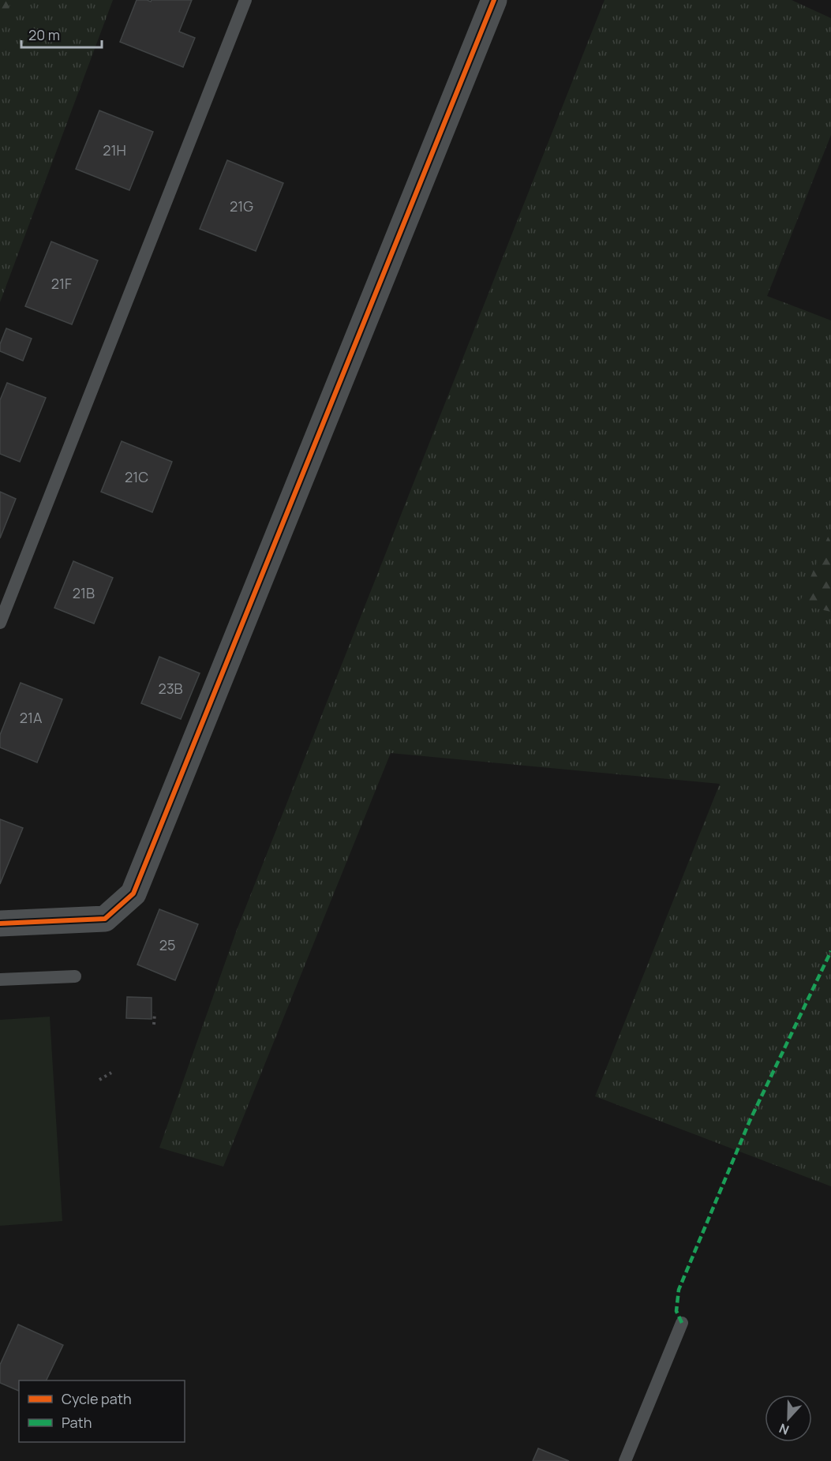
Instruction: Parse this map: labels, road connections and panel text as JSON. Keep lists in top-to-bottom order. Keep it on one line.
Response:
{"house_numbers":["21H","21G","21F","21C","21B","23B","21A","25"],"legend":["Cycle path","Path"],"scale_bar":"20 m","north":"bottom"}
